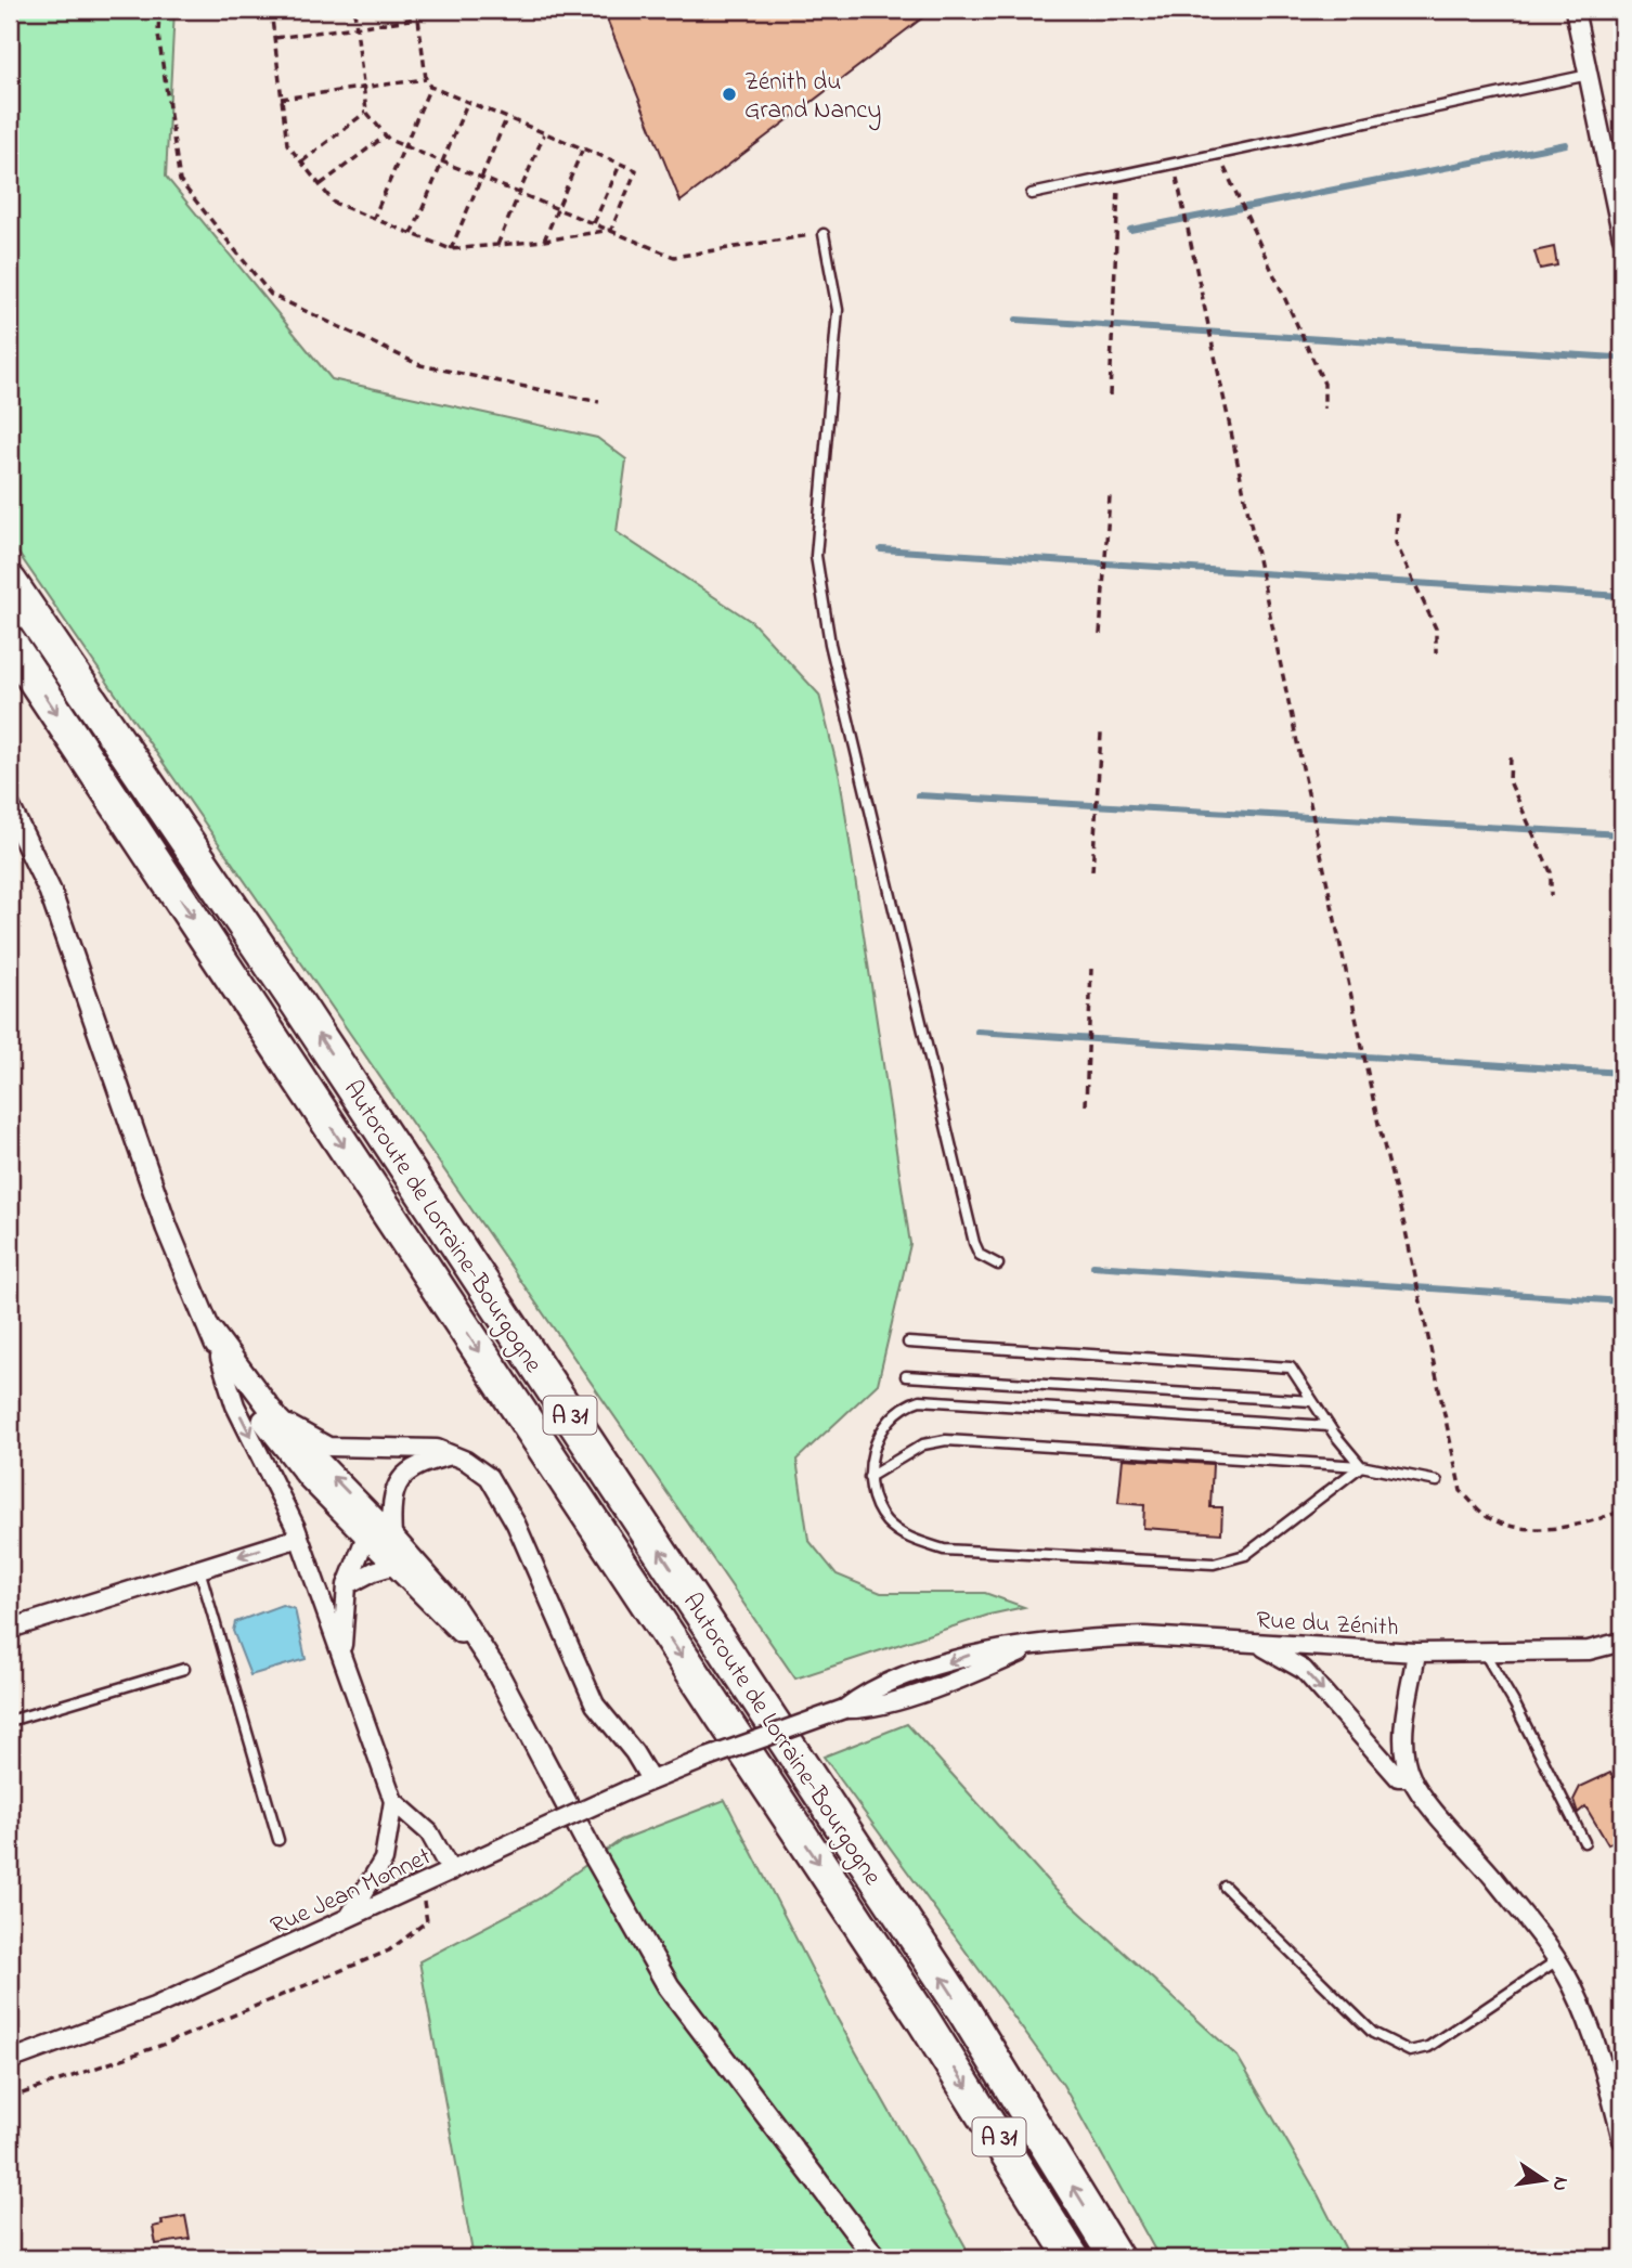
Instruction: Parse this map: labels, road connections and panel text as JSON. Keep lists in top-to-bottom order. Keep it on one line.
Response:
{"streets":{"highway":["Autoroute de Lorraine-Bourgogne","A 31"],"street":["Rue du Zénith","Rue Jean Monnet"]},"crossings":[["Rue du Zénith","Rue Jean Monnet"]],"places":["Zénith du Grand Nancy"],"north":"right"}
